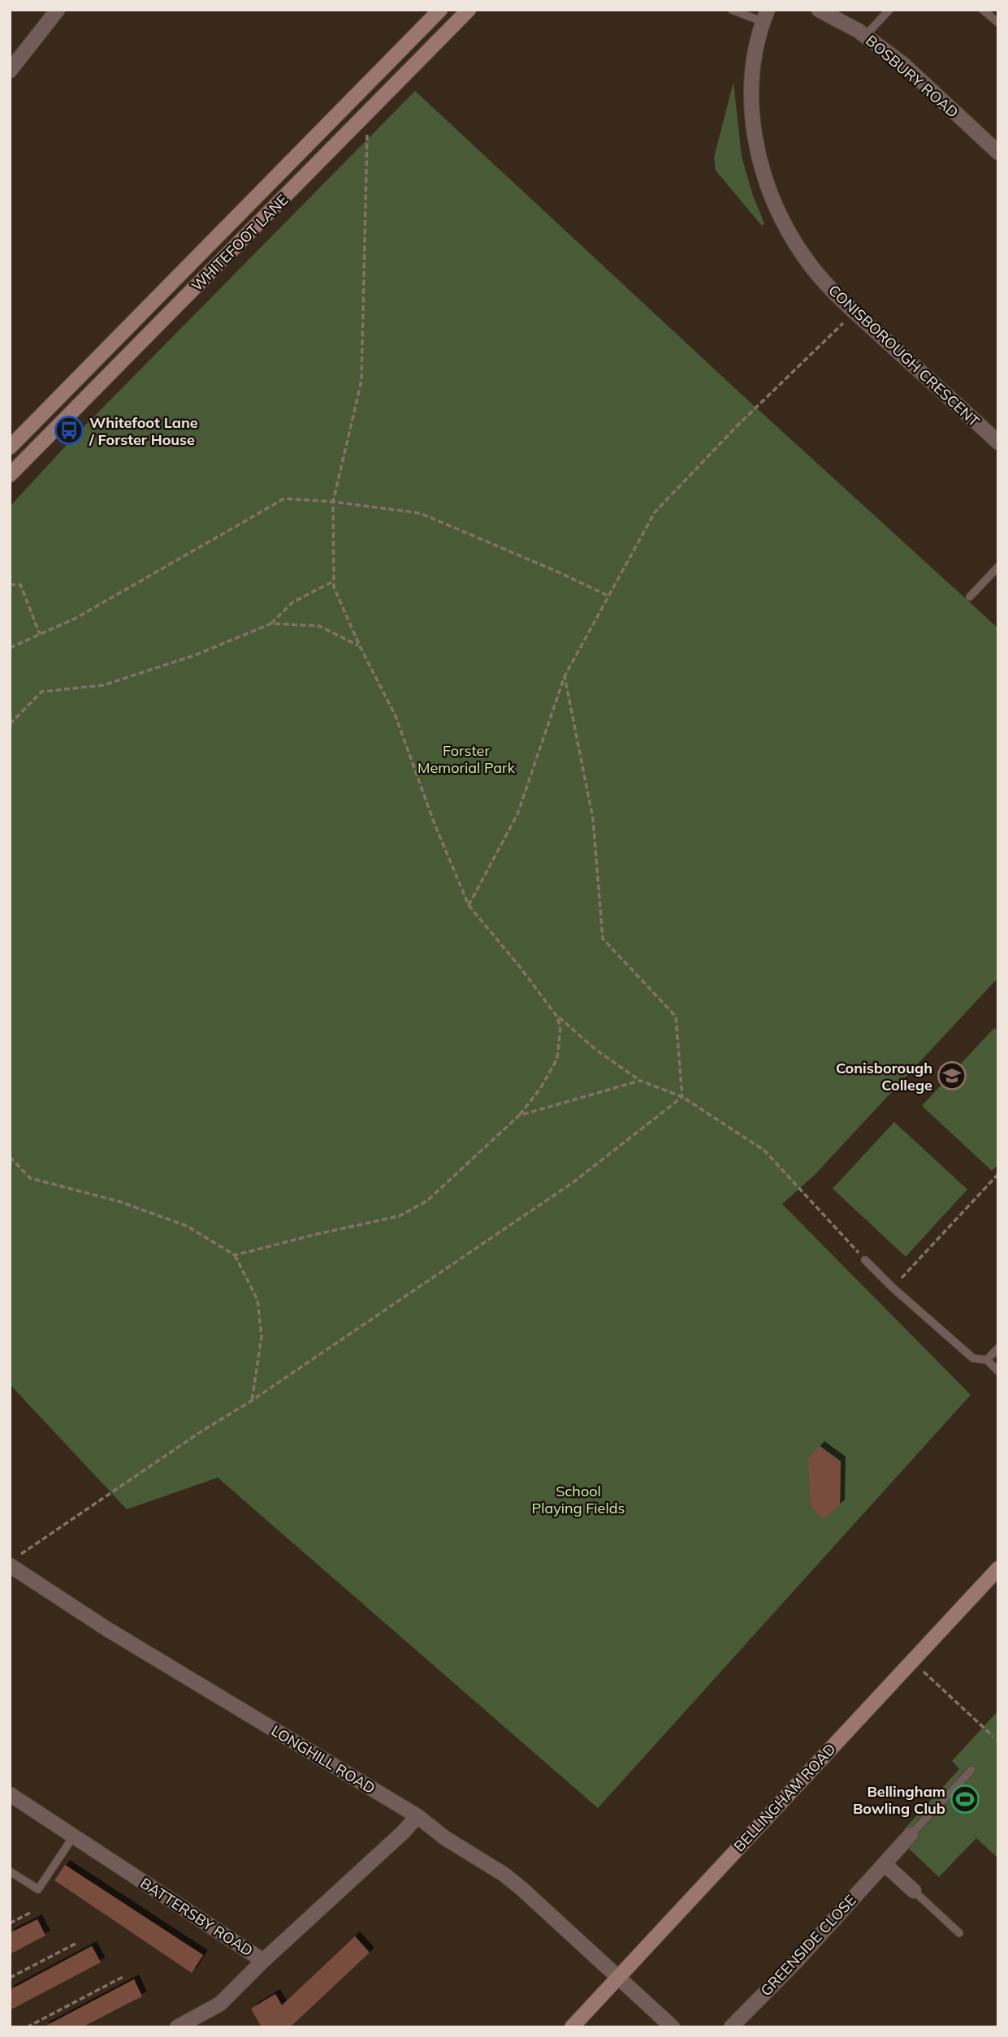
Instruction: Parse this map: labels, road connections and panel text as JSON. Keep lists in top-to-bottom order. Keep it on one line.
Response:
{"streets":{"street":["BOSBURY ROAD","WHITEFOOT LANE","CONISBOROUGH CRESCENT","LONGHILL ROAD","BELLINGHAM ROAD","BATTERSBY ROAD","GREENSIDE CLOSE"]},"crossings":[["LONGHILL ROAD","BELLINGHAM ROAD"],["LONGHILL ROAD","BATTERSBY ROAD"]],"parks":["Forster Memorial Park","School Playing Fields"],"places":{"bus stop":["Whitefoot Lane / Forster House"],"school or university":["Conisborough College"],"sports":["Bellingham Bowling Club"]}}
